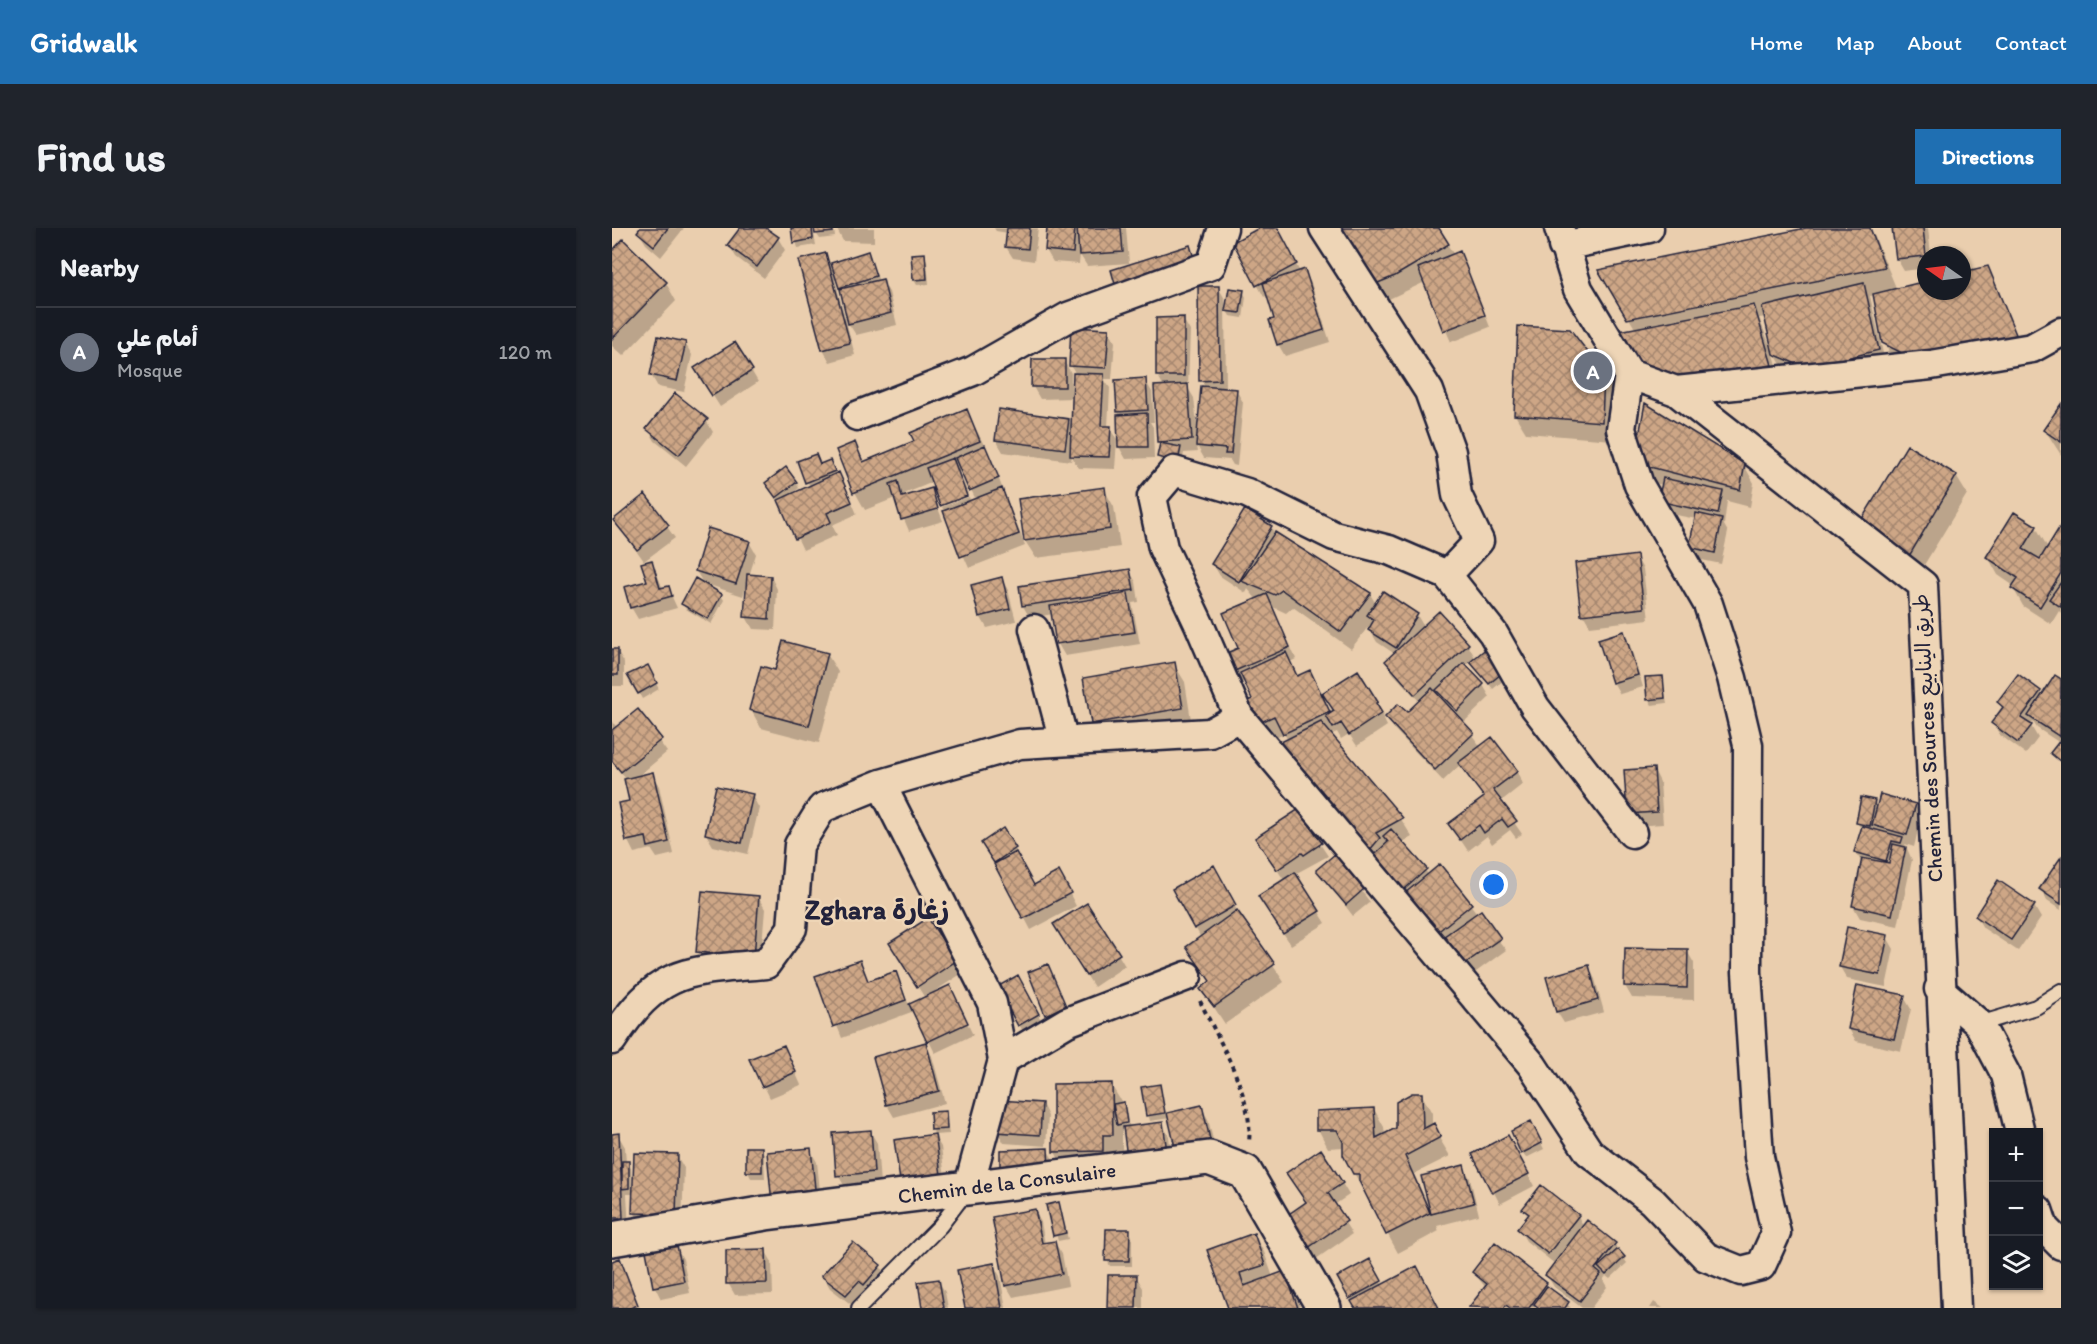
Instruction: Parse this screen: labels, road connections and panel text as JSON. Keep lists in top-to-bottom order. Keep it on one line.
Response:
{"streets":{"street":["Chemin des Sources طريق الينابيع","Chemin de la Consulaire"]},"districts":["Zghara زغارة"],"north":"left","page":{"header":"Gridwalk","nav":["Home","Map","About","Contact"],"buttons":"Directions","title":"Find us","heading":"Nearby","list":[{"mark":"A","name":"أمام علي","note":"Mosque","value":"120 m"}],"pins":"A","map_buttons":["+","−"]}}
